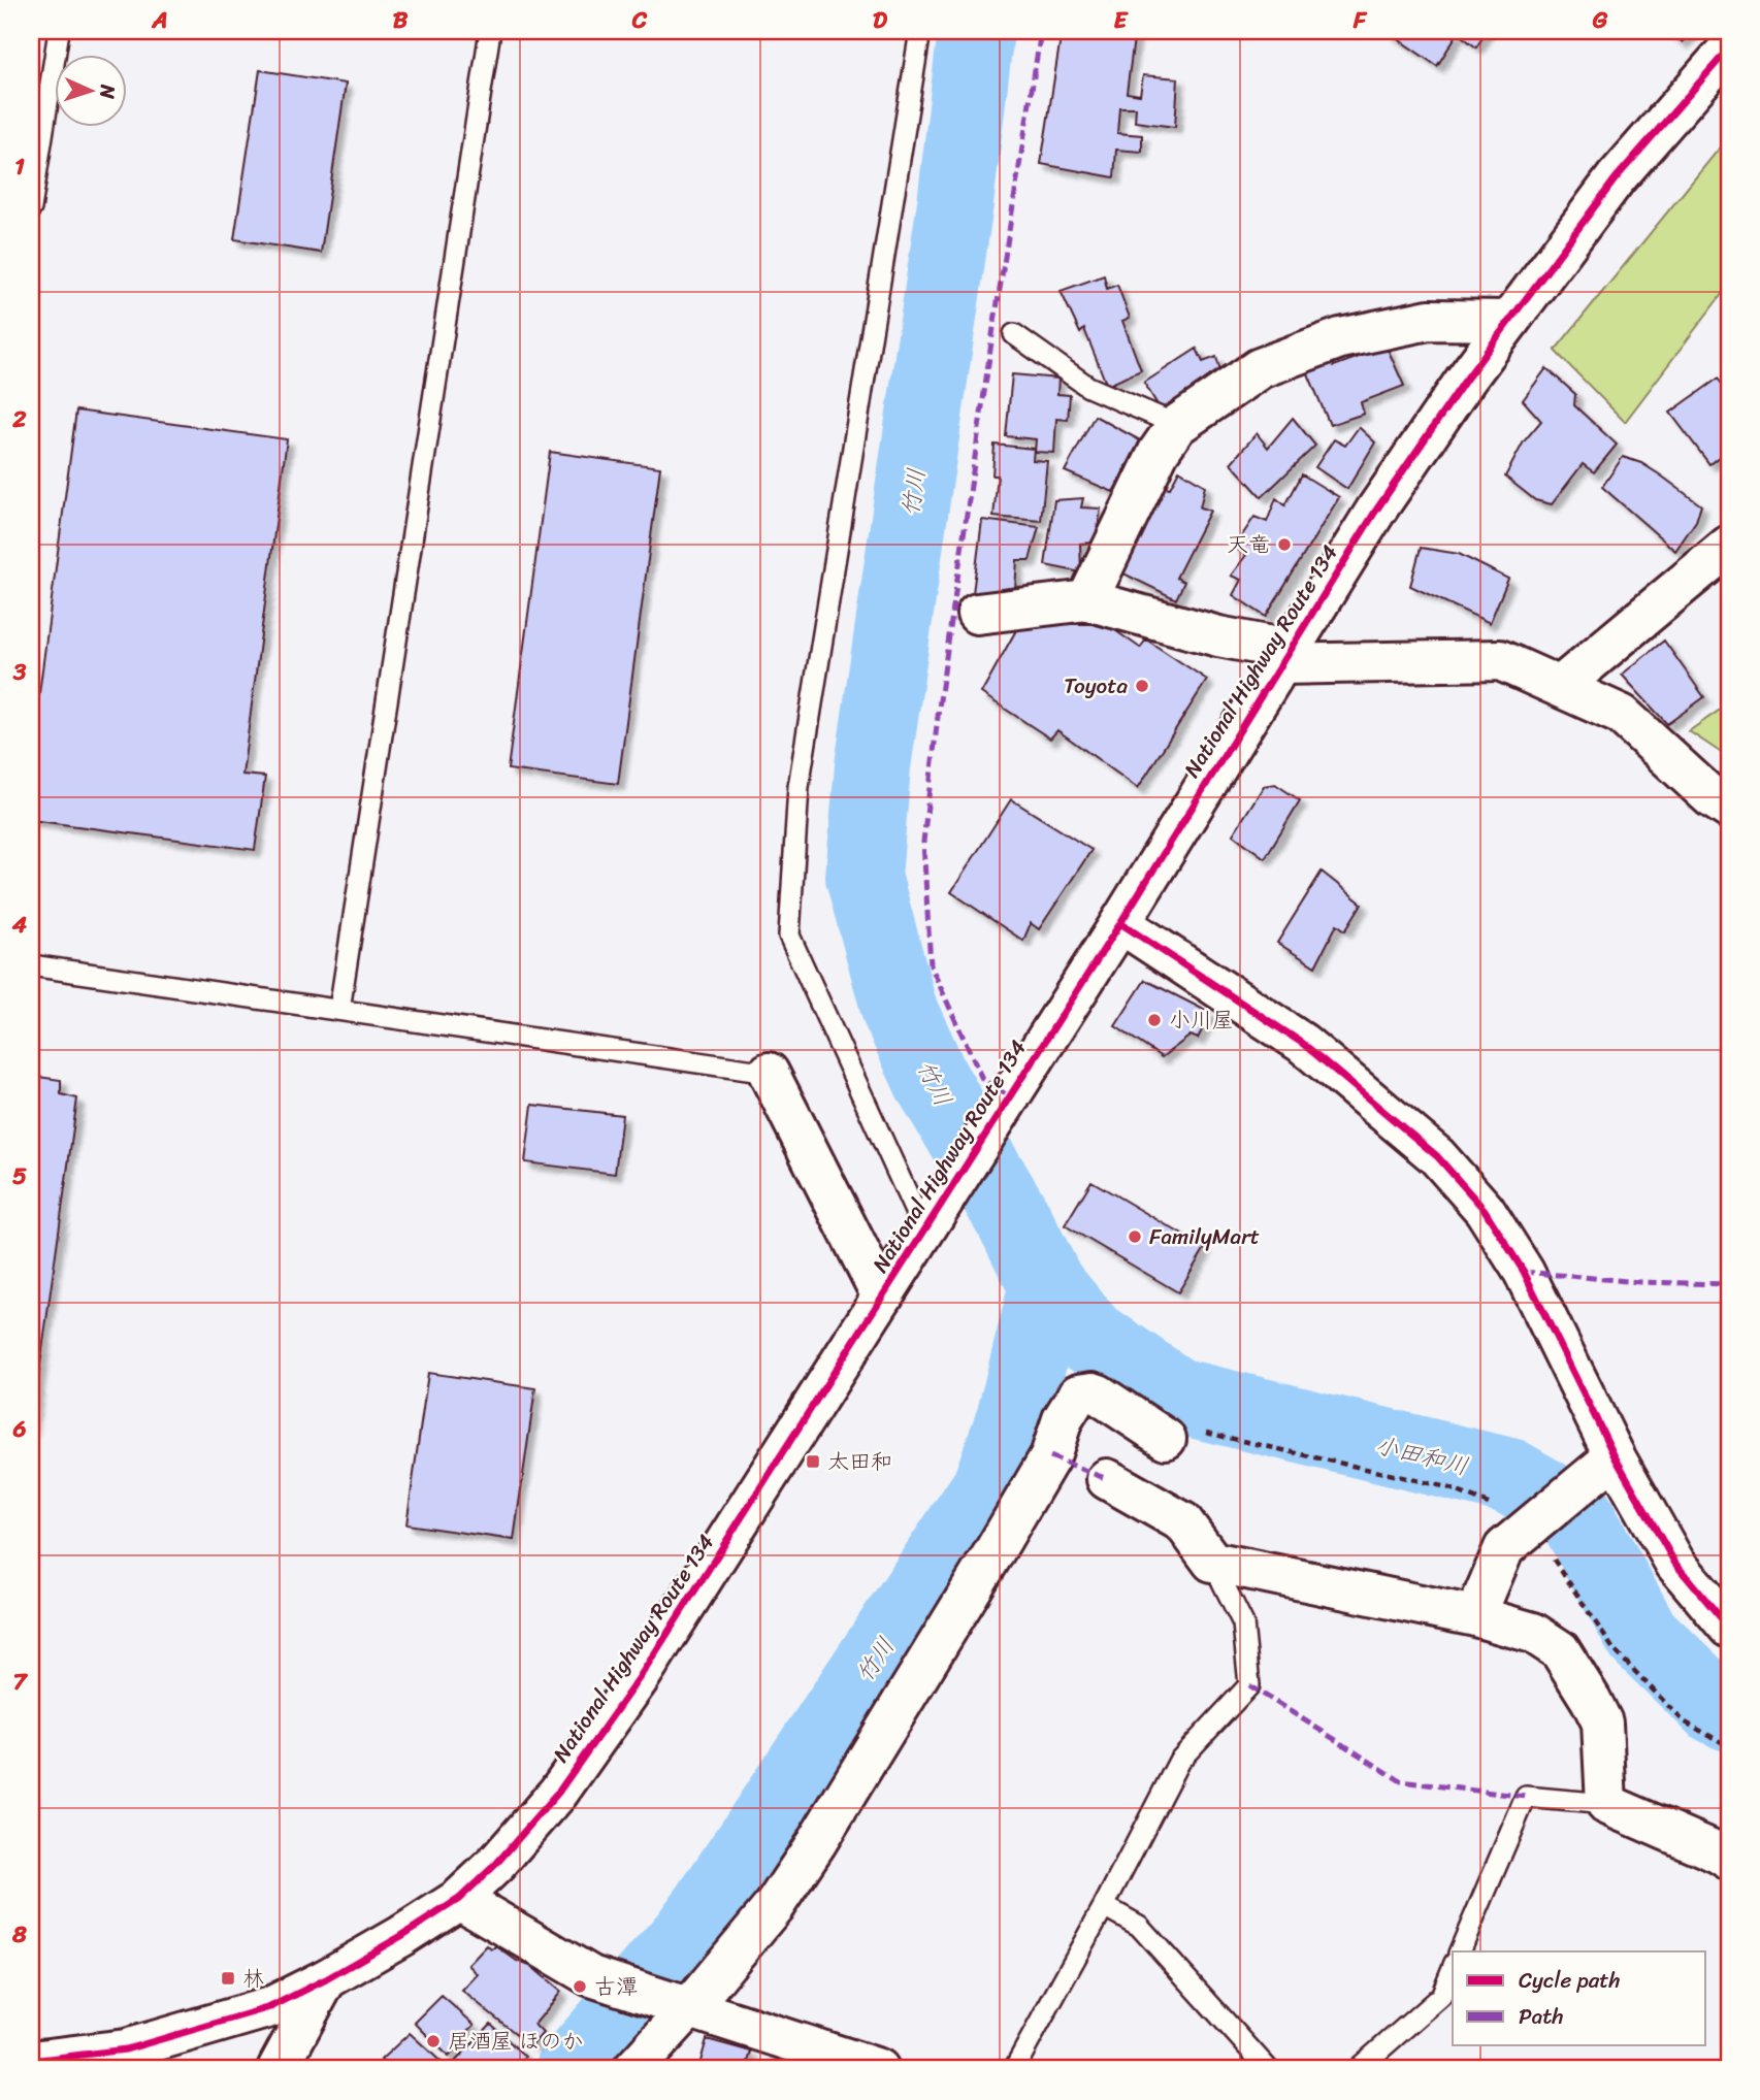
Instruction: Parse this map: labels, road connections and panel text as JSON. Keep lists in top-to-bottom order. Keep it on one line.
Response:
{"streets":{"main road":["National Highway Route 134"]},"water":["竹川","小田和川"],"places":{"other":["天竜","Toyota","小川屋","FamilyMart","古潭","居酒屋 ほのか"],"transit":["太田和","林"]},"legend":["Cycle path","Path"],"north":"right","grid":{"columns":["A","B","C","D","E","F","G"],"rows":["1","2","3","4","5","6","7","8"]}}
